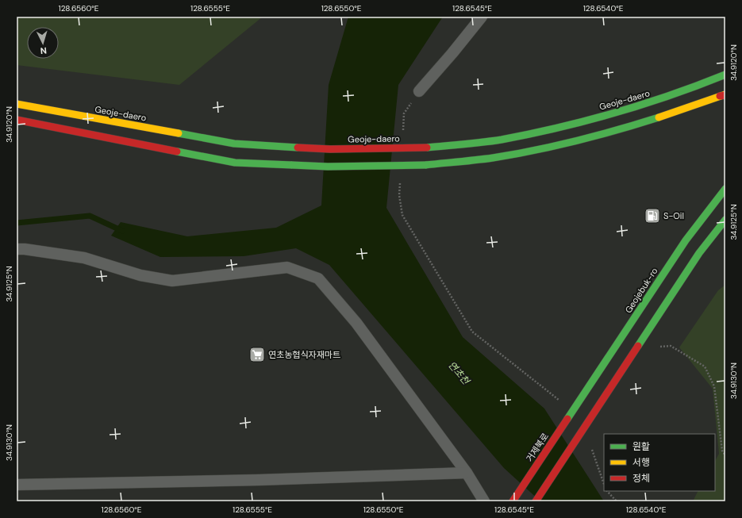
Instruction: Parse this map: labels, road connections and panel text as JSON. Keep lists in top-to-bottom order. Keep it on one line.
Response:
{"streets":{"main road":["Geoje-daero","Geojebuk-ro","거제북로"]},"crossings":[["Geojebuk-ro","거제북로"]],"water":["연초천"],"places":{"fuel station":["S-Oil"],"supermarket":["연초농협식자재마트"]},"legend":["원활","서행","정체"],"north":"bottom","coordinates":["128.6560°E","128.6555°E","128.6550°E","128.6545°E","128.6540°E","34.9120°N","34.9125°N","34.9130°N"]}
